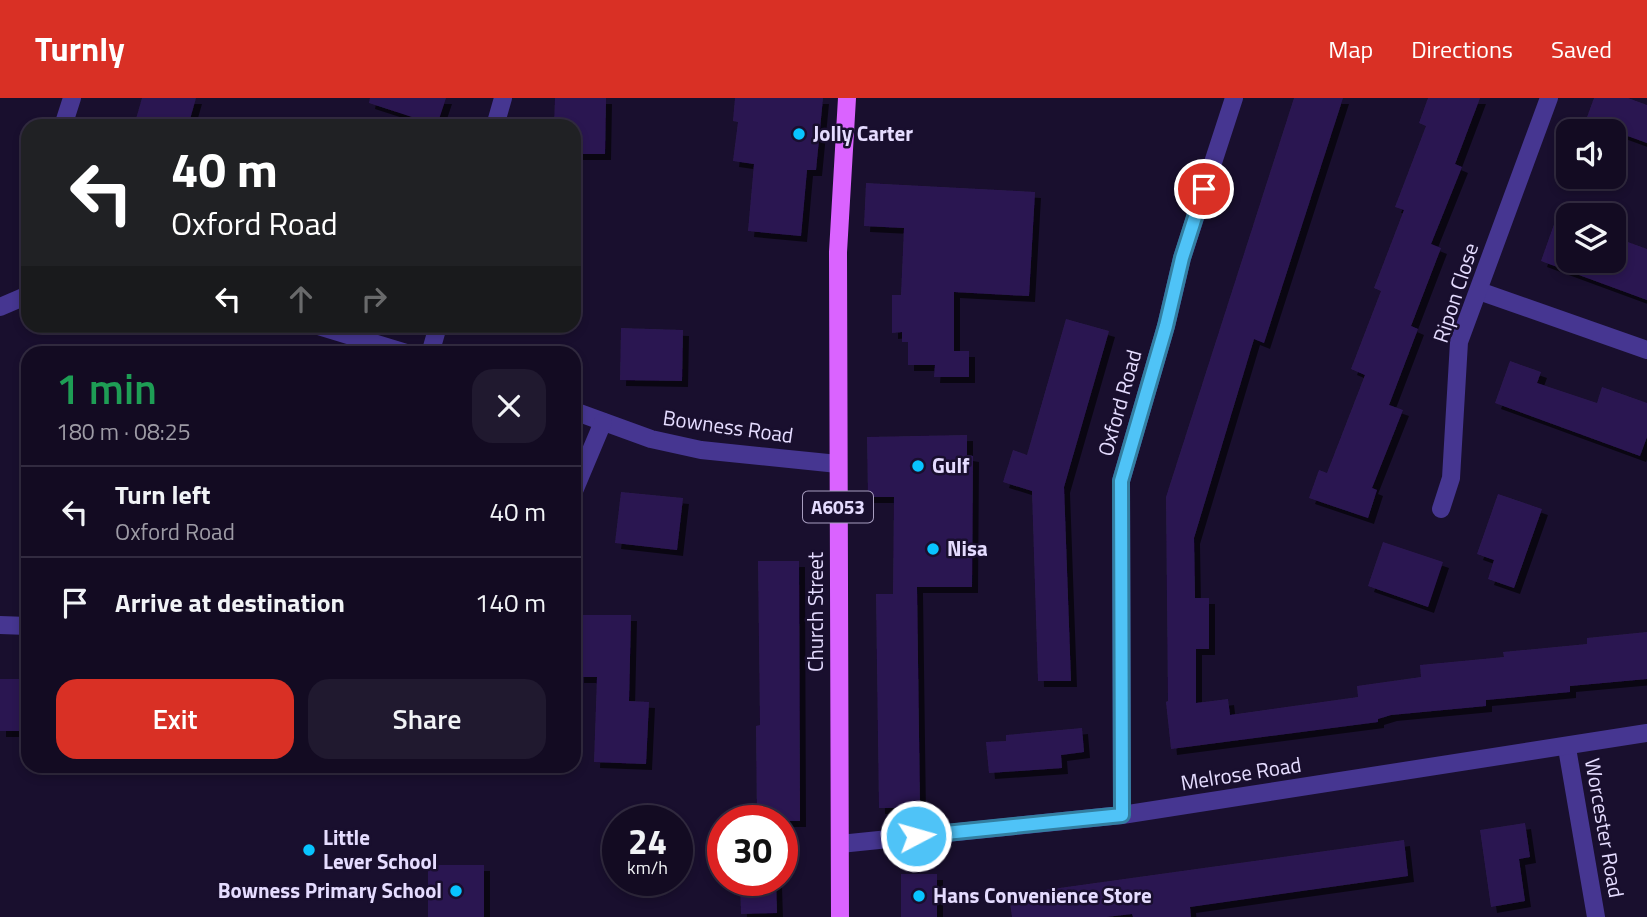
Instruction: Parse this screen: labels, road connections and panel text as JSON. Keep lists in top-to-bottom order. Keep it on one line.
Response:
{"streets":{"main road":["A6053","Church Street"],"street":["Ripon Close","Oxford Road","Bowness Road","Melrose Road","Worcester Road"]},"crossings":[["Oxford Road","Melrose Road"],["Bowness Road","Church Street"],["Church Street","Melrose Road"],["Melrose Road","Worcester Road"]],"places":["Jolly Carter","Gulf","Nisa","Little Lever School","Bowness Primary School","Hans Convenience Store"],"page":{"header":"Turnly","nav":["Map","Directions","Saved"],"turn":["40 m","Oxford Road"],"heading":["1 min","180 m · 08:25"],"list":[{"name":"Turn left","note":"Oxford Road","value":"40 m"},{"name":"Arrive at destination","value":"140 m"}],"buttons":["Exit","Share"],"speed":"24 km/h","limit":"30"}}
